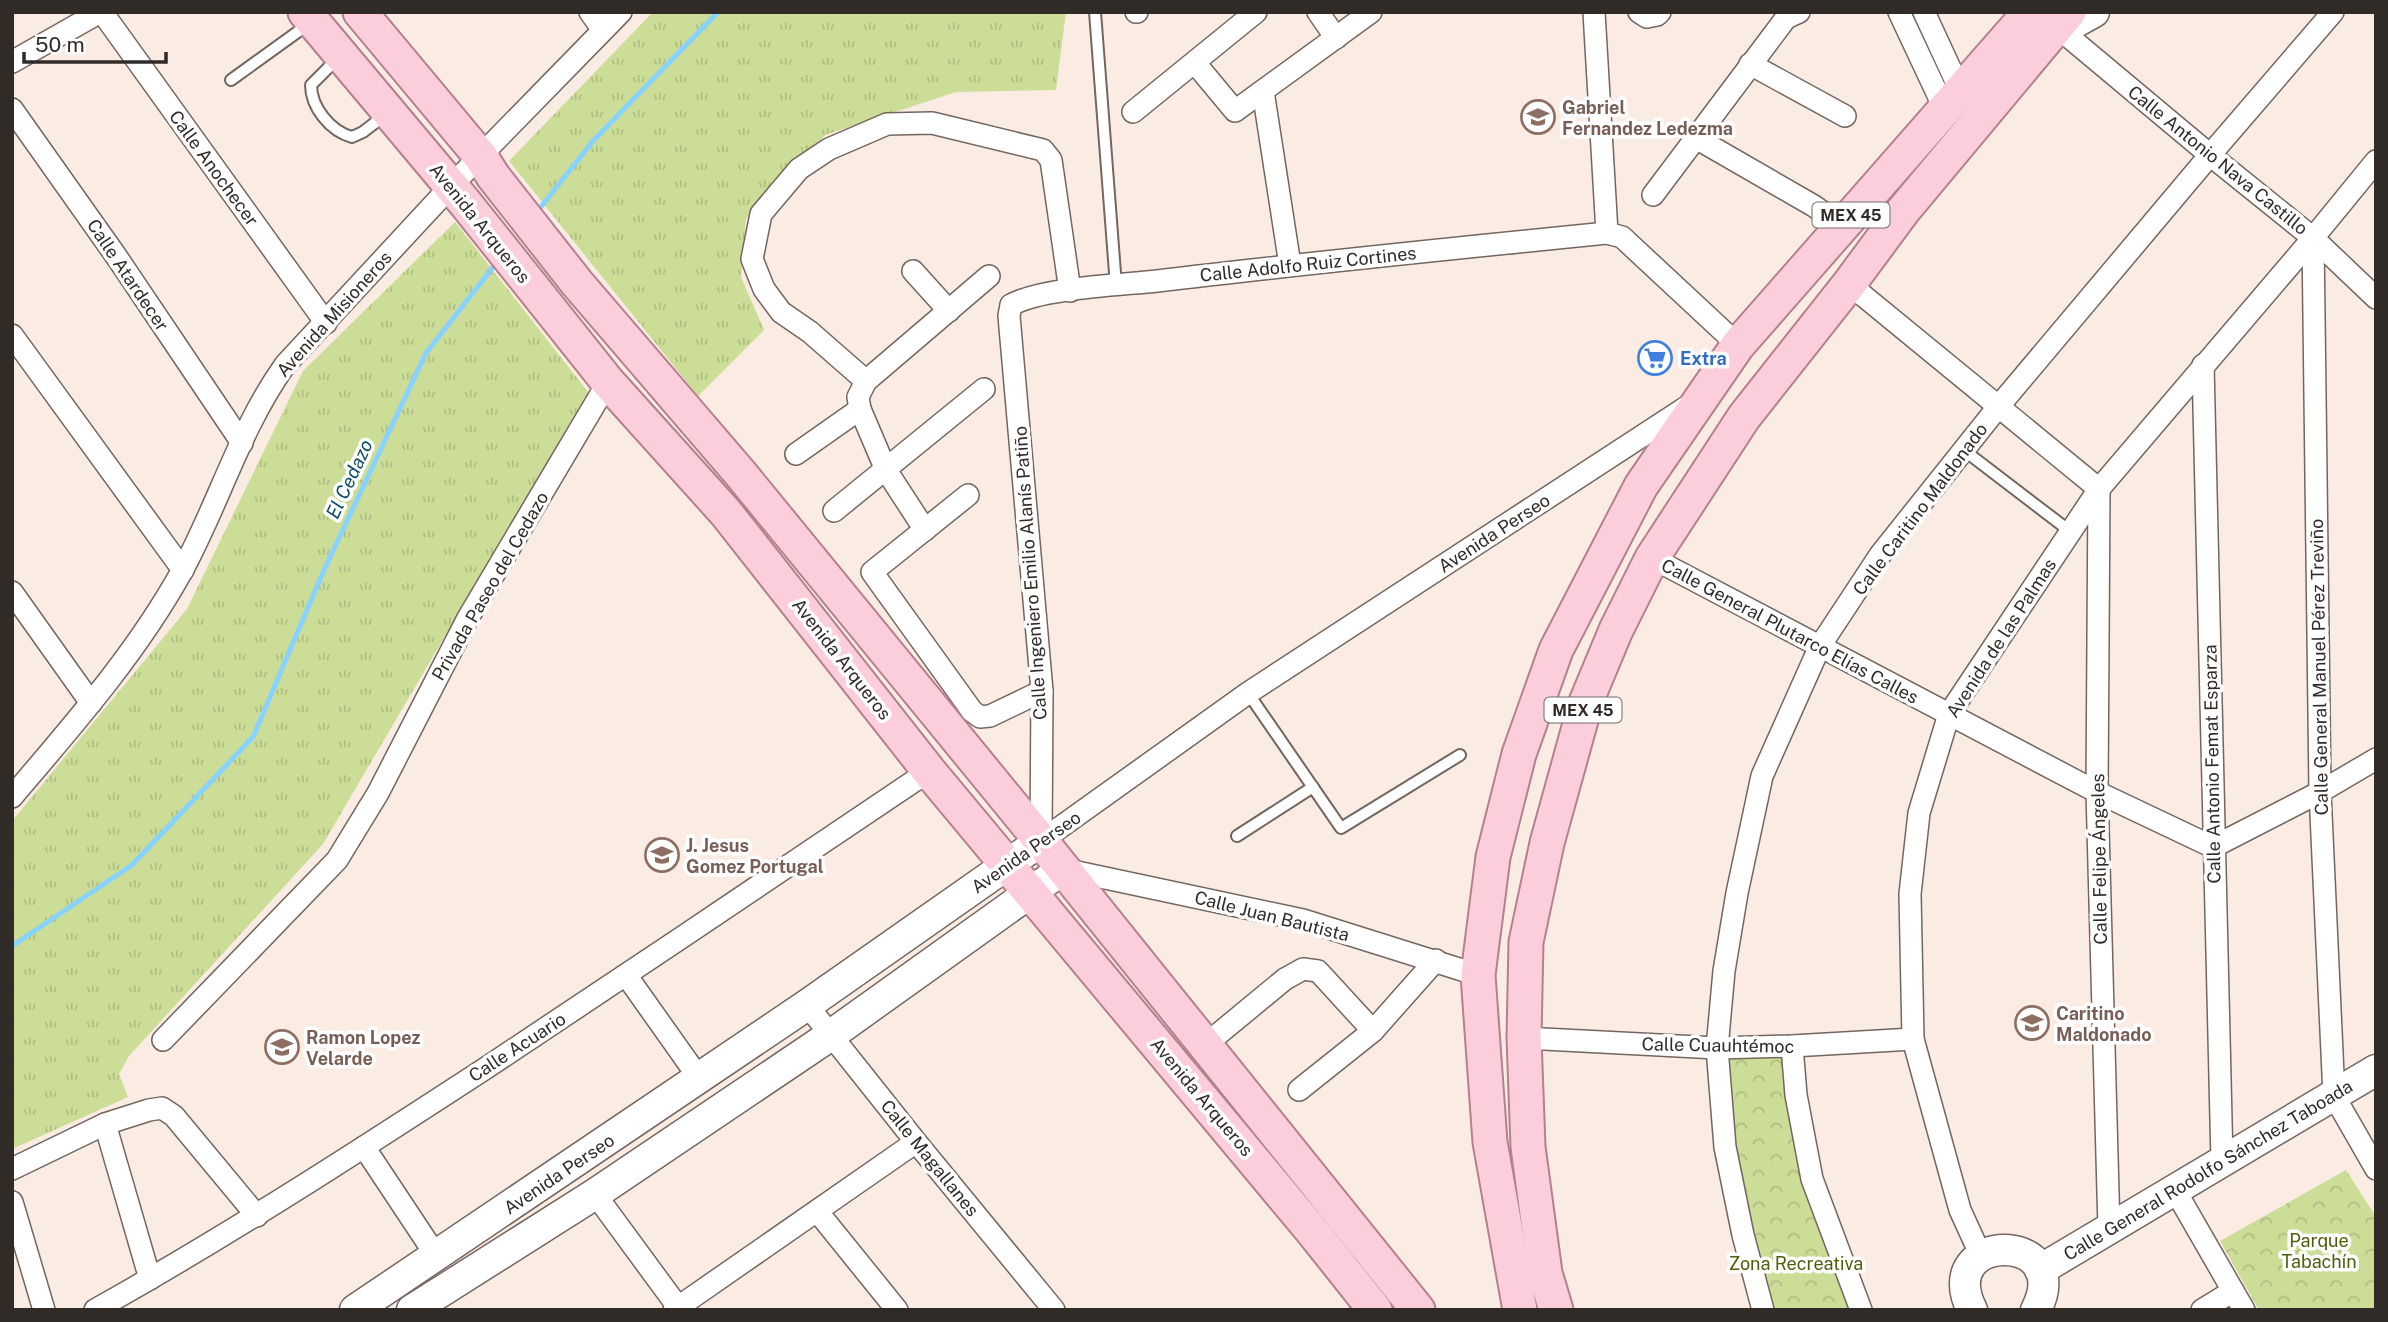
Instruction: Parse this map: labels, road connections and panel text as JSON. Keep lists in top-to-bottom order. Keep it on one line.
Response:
{"streets":{"main road":["MEX 45","Avenida Arqueros","Avenida Perseo","Calle General Rodolfo Sánchez Taboada"],"street":["Calle Antonio Nava Castillo","Calle Anochecer","Calle Adolfo Ruiz Cortines","Calle Atardecer","Avenida Misioneros","Calle Caritino Maldonado","Calle Ingeniero Emilio Alanís Patiño","Privada Paseo del Cedazo","Calle General Plutarco Elías Calles","Avenida de las Palmas","Calle General Manuel Pérez Treviño","Calle Antonio Femat Esparza","Calle Felipe Ángeles","Calle Juan Bautista","Calle Cuauhtémoc","Calle Acuario","Calle Magallanes"]},"crossings":[["Calle Antonio Nava Castillo","MEX 45"],["Calle Antonio Nava Castillo","Calle Caritino Maldonado"],["Calle Antonio Nava Castillo","Avenida de las Palmas"],["Calle Antonio Nava Castillo","Calle General Manuel Pérez Treviño"],["Calle Anochecer","Avenida Misioneros"],["MEX 45","Avenida Perseo"],["MEX 45","Calle General Plutarco Elías Calles"],["MEX 45","Calle Juan Bautista"],["MEX 45","Calle Cuauhtémoc"],["Avenida Arqueros","Avenida Misioneros"],["Avenida Arqueros","Avenida Perseo"],["Avenida Arqueros","Calle Ingeniero Emilio Alanís Patiño"],["Avenida Arqueros","Privada Paseo del Cedazo"],["Avenida Arqueros","Calle Juan Bautista"],["Avenida Arqueros","Calle Acuario"],["Calle Adolfo Ruiz Cortines","Calle Ingeniero Emilio Alanís Patiño"],["Calle Atardecer","Avenida Misioneros"],["Calle Caritino Maldonado","Calle General Plutarco Elías Calles"],["Calle Caritino Maldonado","Calle Cuauhtémoc"],["Avenida Perseo","Calle Ingeniero Emilio Alanís Patiño"],["Avenida Perseo","Calle Juan Bautista"],["Avenida Perseo","Calle Magallanes"],["Calle General Plutarco Elías Calles","Avenida de las Palmas"],["Calle General Plutarco Elías Calles","Calle Antonio Femat Esparza"],["Calle General Plutarco Elías Calles","Calle Felipe Ángeles"],["Avenida de las Palmas","Calle General Manuel Pérez Treviño"],["Avenida de las Palmas","Calle Antonio Femat Esparza"],["Avenida de las Palmas","Calle Felipe Ángeles"],["Avenida de las Palmas","Calle Cuauhtémoc"],["Calle General Manuel Pérez Treviño","Calle General Rodolfo Sánchez Taboada"],["Calle Antonio Femat Esparza","Calle General Rodolfo Sánchez Taboada"],["Calle Felipe Ángeles","Calle General Rodolfo Sánchez Taboada"]],"water":["El Cedazo"],"parks":["Parque Tabachín","Zona Recreativa"],"places":{"school or university":["Gabriel Fernandez Ledezma","J. Jesus Gomez Portugal","Caritino Maldonado","Ramon Lopez Velarde"],"supermarket":["Extra"]},"scale_bar":"50 m"}
